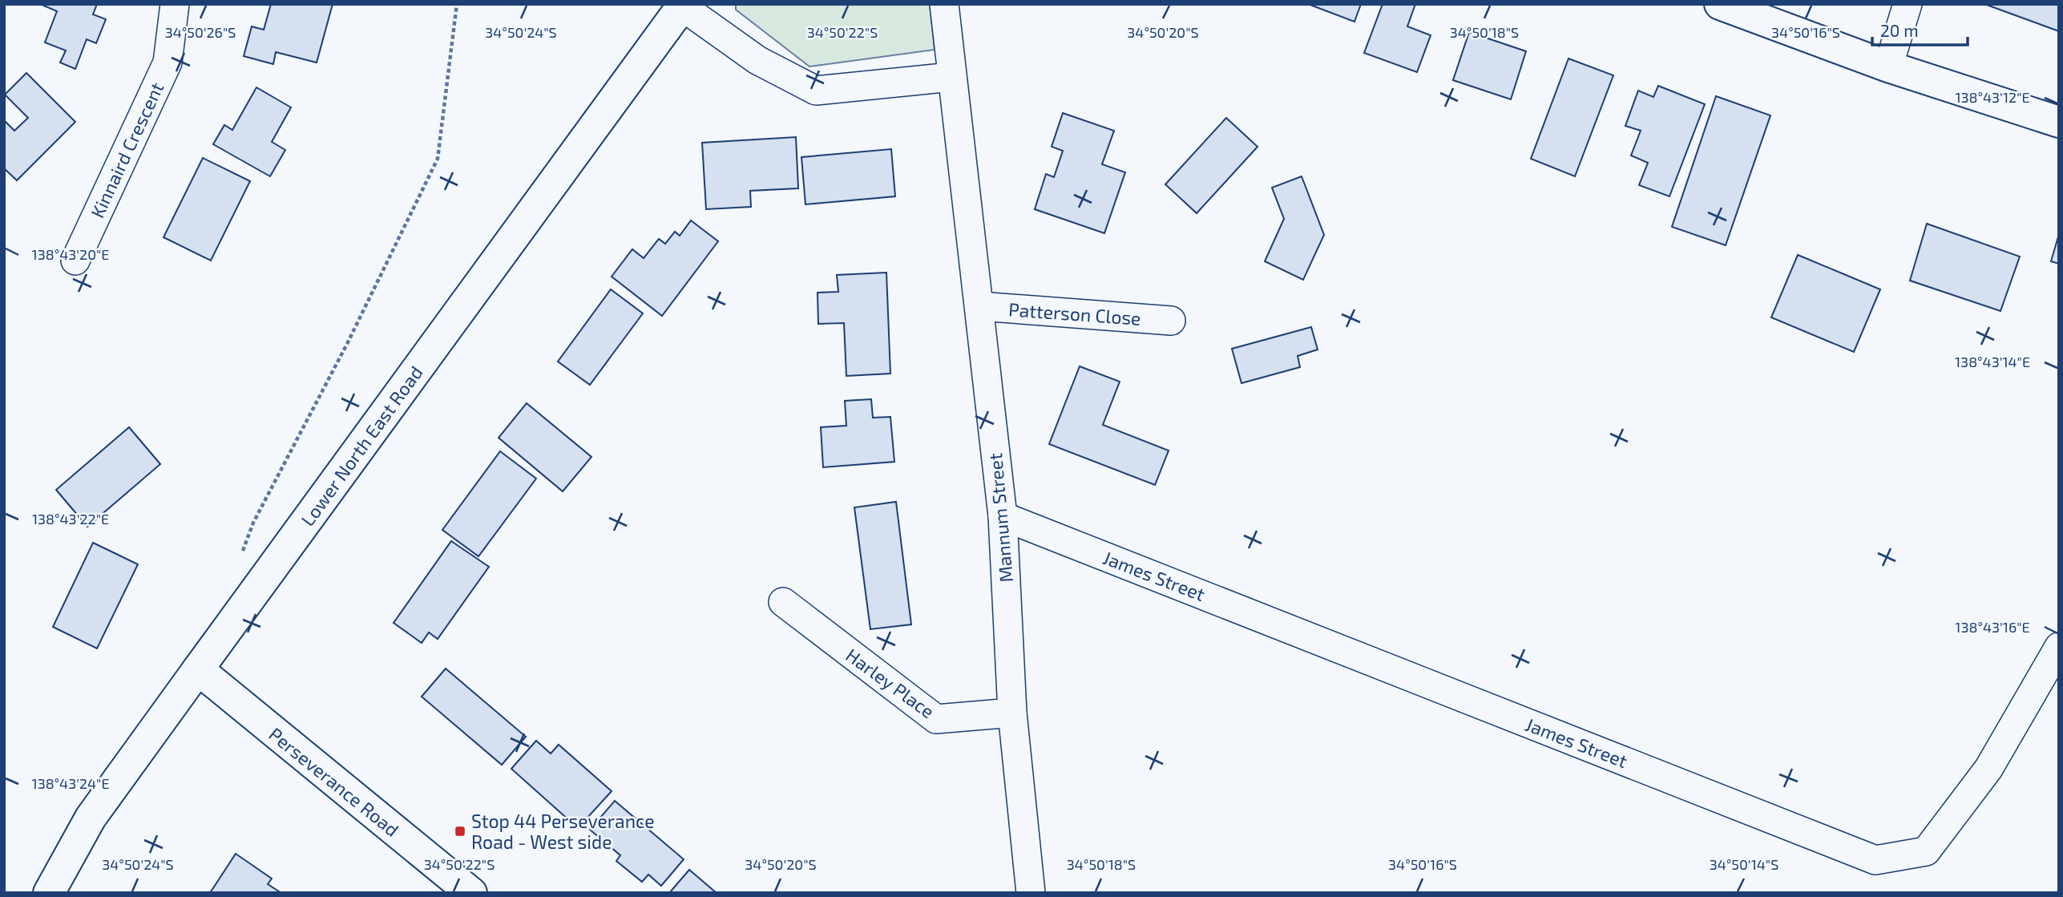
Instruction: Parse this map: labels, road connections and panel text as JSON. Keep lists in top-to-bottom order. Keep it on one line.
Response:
{"streets":{"main road":["Lower North East Road","Perseverance Road"],"street":["Kinnaird Crescent","Patterson Close","Mannum Street","James Street","Harley Place"]},"crossings":[["Patterson Close","Mannum Street"],["Lower North East Road","Perseverance Road"],["Mannum Street","James Street"],["Mannum Street","Harley Place"]],"places":{"transit":["Stop 44 Perseverance Road - West side"]},"scale_bar":"20 m","coordinates":["34°50'24\"S","34°50'22\"S","34°50'20\"S","34°50'18\"S","34°50'26\"S","34°50'16\"S","138°43'12\"E","138°43'20\"E","138°43'14\"E","138°43'22\"E","138°43'16\"E","138°43'24\"E","34°50'14\"S"]}
